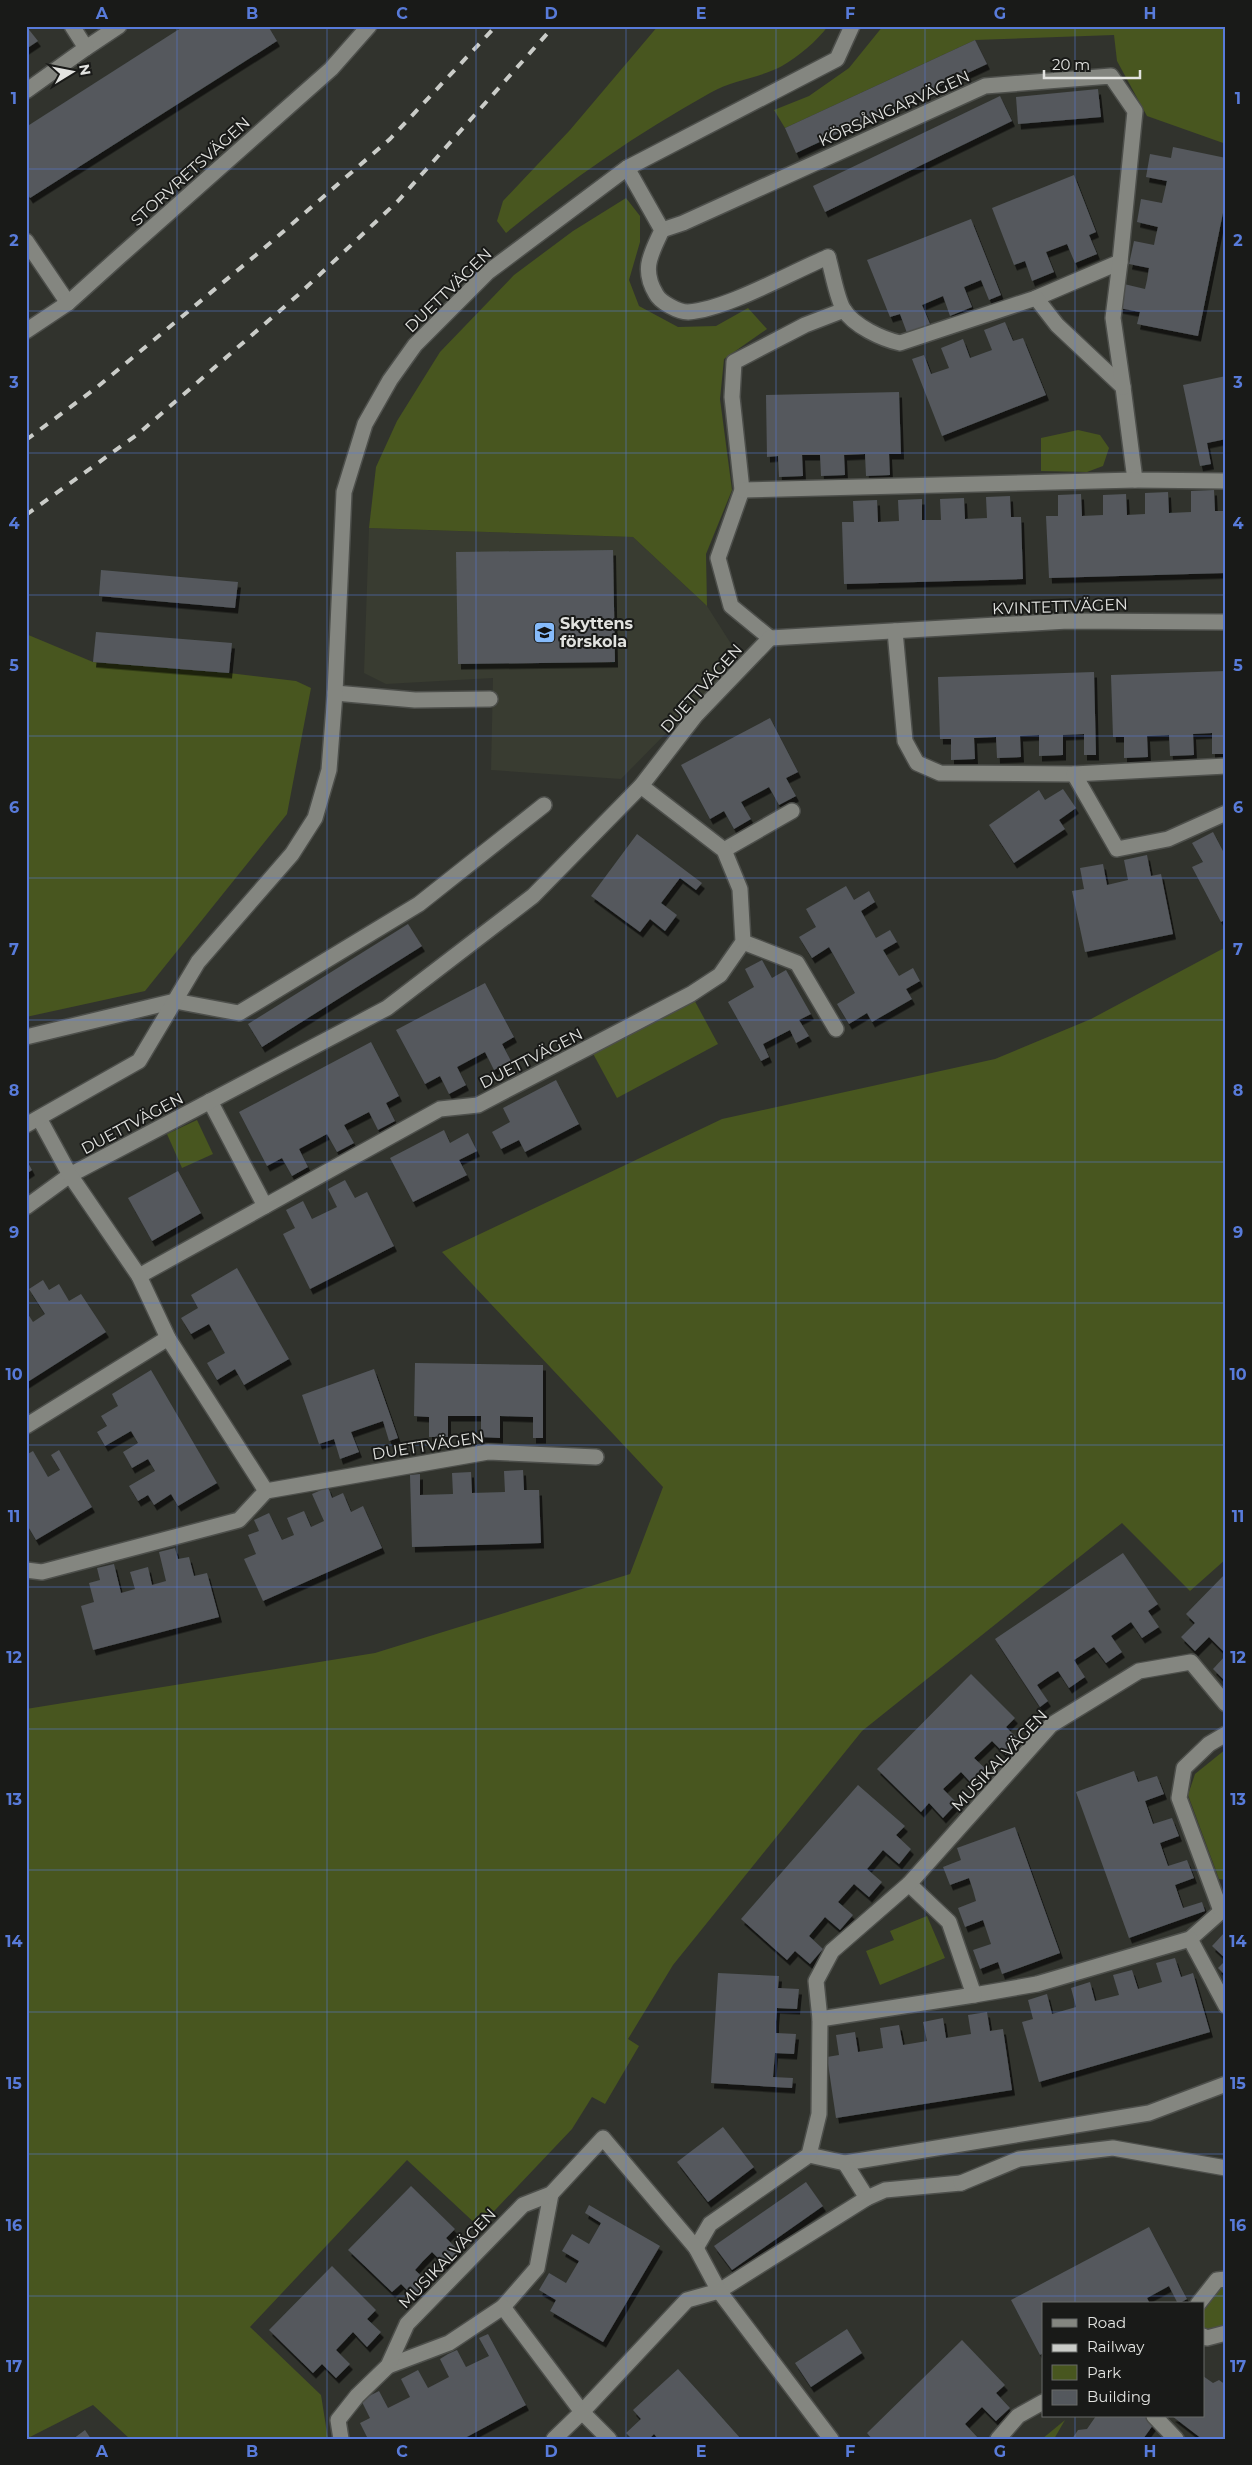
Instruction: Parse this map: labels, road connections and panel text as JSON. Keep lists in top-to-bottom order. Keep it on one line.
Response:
{"streets":{"street":["KÖRSÅNGARVÄGEN","STORVRETSVÄGEN","DUETTVÄGEN","KVINTETTVÄGEN","MUSIKALVÄGEN"]},"crossings":[["DUETTVÄGEN","KVINTETTVÄGEN"]],"places":{"school or university":["Skyttens förskola"]},"legend":["Road","Railway","Park","Building"],"scale_bar":"20 m","north":"right","grid":{"columns":["A","B","C","D","E","F","G","H"],"rows":["1","2","3","4","5","6","7","8","9","10","11","12","13","14","15","16","17"]}}
